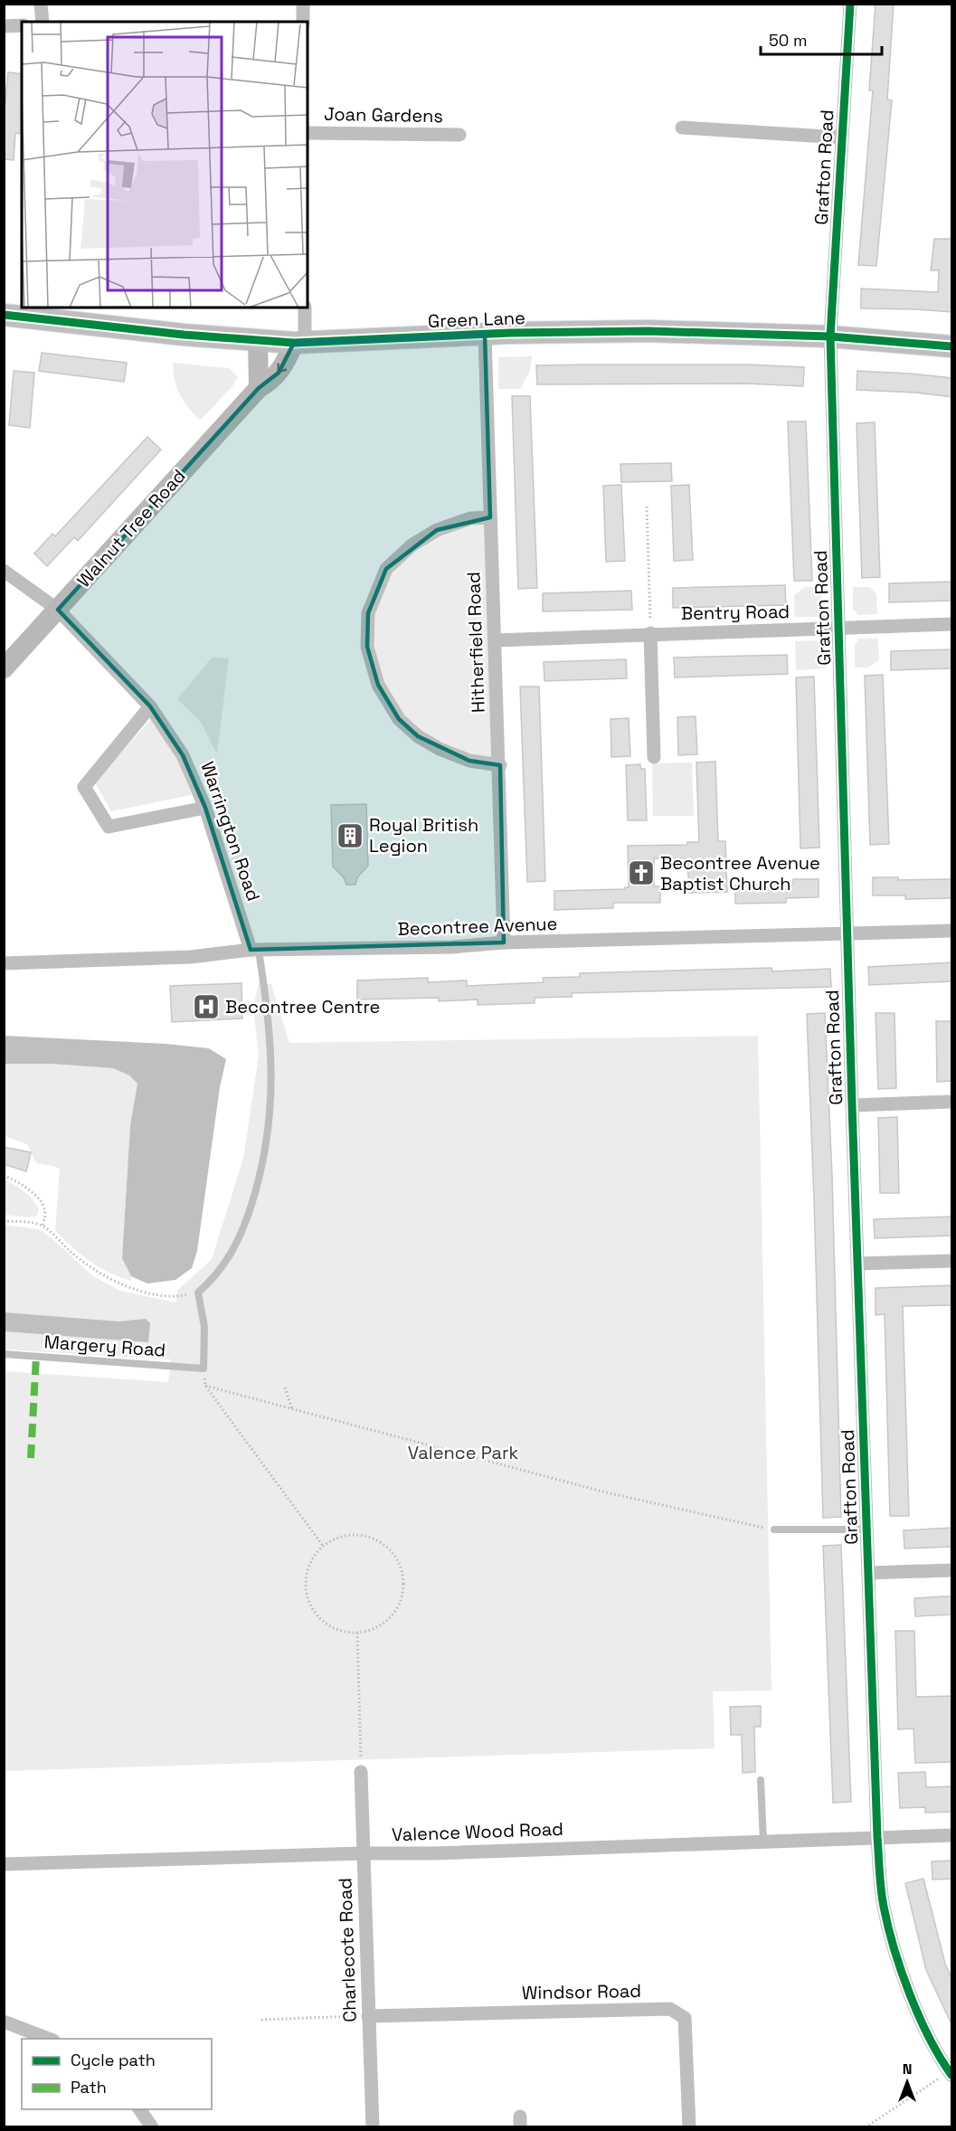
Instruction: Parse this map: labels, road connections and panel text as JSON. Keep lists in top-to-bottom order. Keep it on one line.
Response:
{"streets":{"main road":["Green Lane"],"street":["Joan Gardens","Grafton Road","Walnut Tree Road","Bentry Road","Hitherfield Road","Warrington Road","Becontree Avenue","Valence Wood Road","Charlecote Road","Windsor Road"],"lane":["Margery Road"]},"crossings":[["Grafton Road","Green Lane"],["Grafton Road","Bentry Road"],["Grafton Road","Becontree Avenue"],["Grafton Road","Valence Wood Road"],["Green Lane","Walnut Tree Road"],["Green Lane","Hitherfield Road"],["Walnut Tree Road","Warrington Road"],["Bentry Road","Hitherfield Road"],["Hitherfield Road","Becontree Avenue"],["Warrington Road","Becontree Avenue"],["Valence Wood Road","Charlecote Road"],["Charlecote Road","Windsor Road"]],"parks":["Valence Park"],"places":{"building":["Royal British Legion"],"church":["Becontree Avenue Baptist Church"],"hospital":["Becontree Centre"]},"legend":["Cycle path","Path"],"scale_bar":"50 m","north":"top"}
